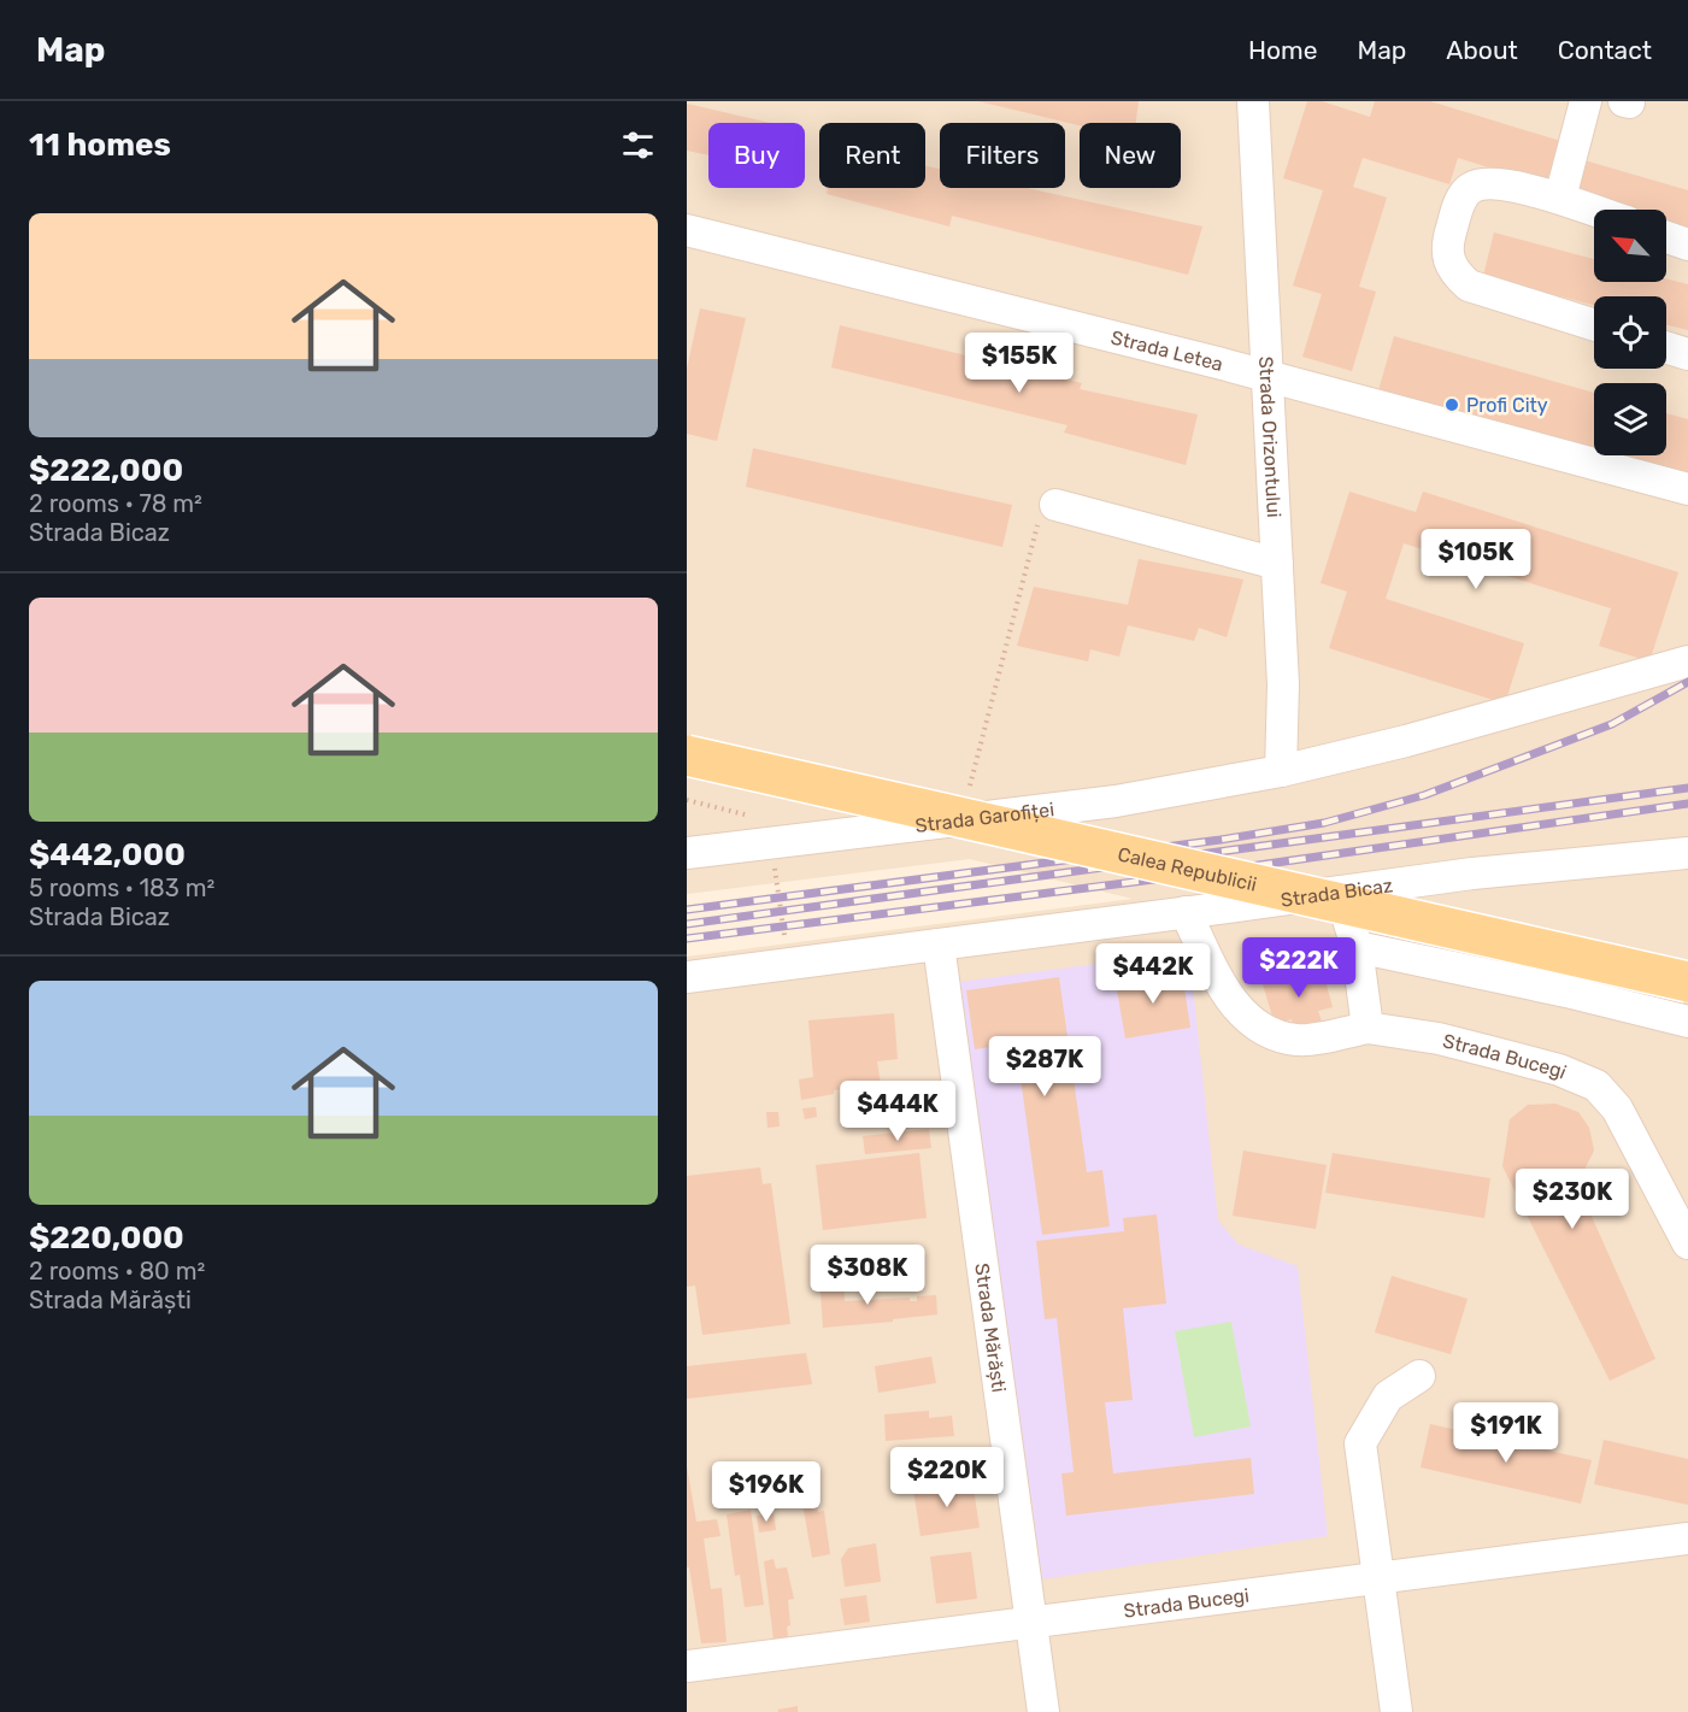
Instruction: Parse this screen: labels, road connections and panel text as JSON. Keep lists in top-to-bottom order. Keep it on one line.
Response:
{"streets":{"main road":["Calea Republicii"],"street":["Strada Letea","Strada Orizontului","Strada Garofiței","Strada Bicaz","Strada Bucegi","Strada Mărăști"]},"crossings":[["Strada Letea","Strada Orizontului"],["Strada Orizontului","Strada Garofiței"],["Strada Bicaz","Strada Mărăști"],["Strada Bucegi","Strada Mărăști"]],"places":["Profi City"],"north":"top left","page":{"header":"Map","nav":["Home","Map","About","Contact"],"heading":"11 homes","chip":["Buy","Rent","Filters","New"],"list":[{"name":"$222,000","note":"2 rooms · 78 m² · Strada Bicaz"},{"name":"$442,000","note":"5 rooms · 183 m² · Strada Bicaz"},{"name":"$220,000","note":"2 rooms · 80 m² · Strada Mărăști"}],"price":["$155K","$105K","$222K","$442K","$287K","$444K","$230K","$308K","$191K","$220K","$196K"]}}
